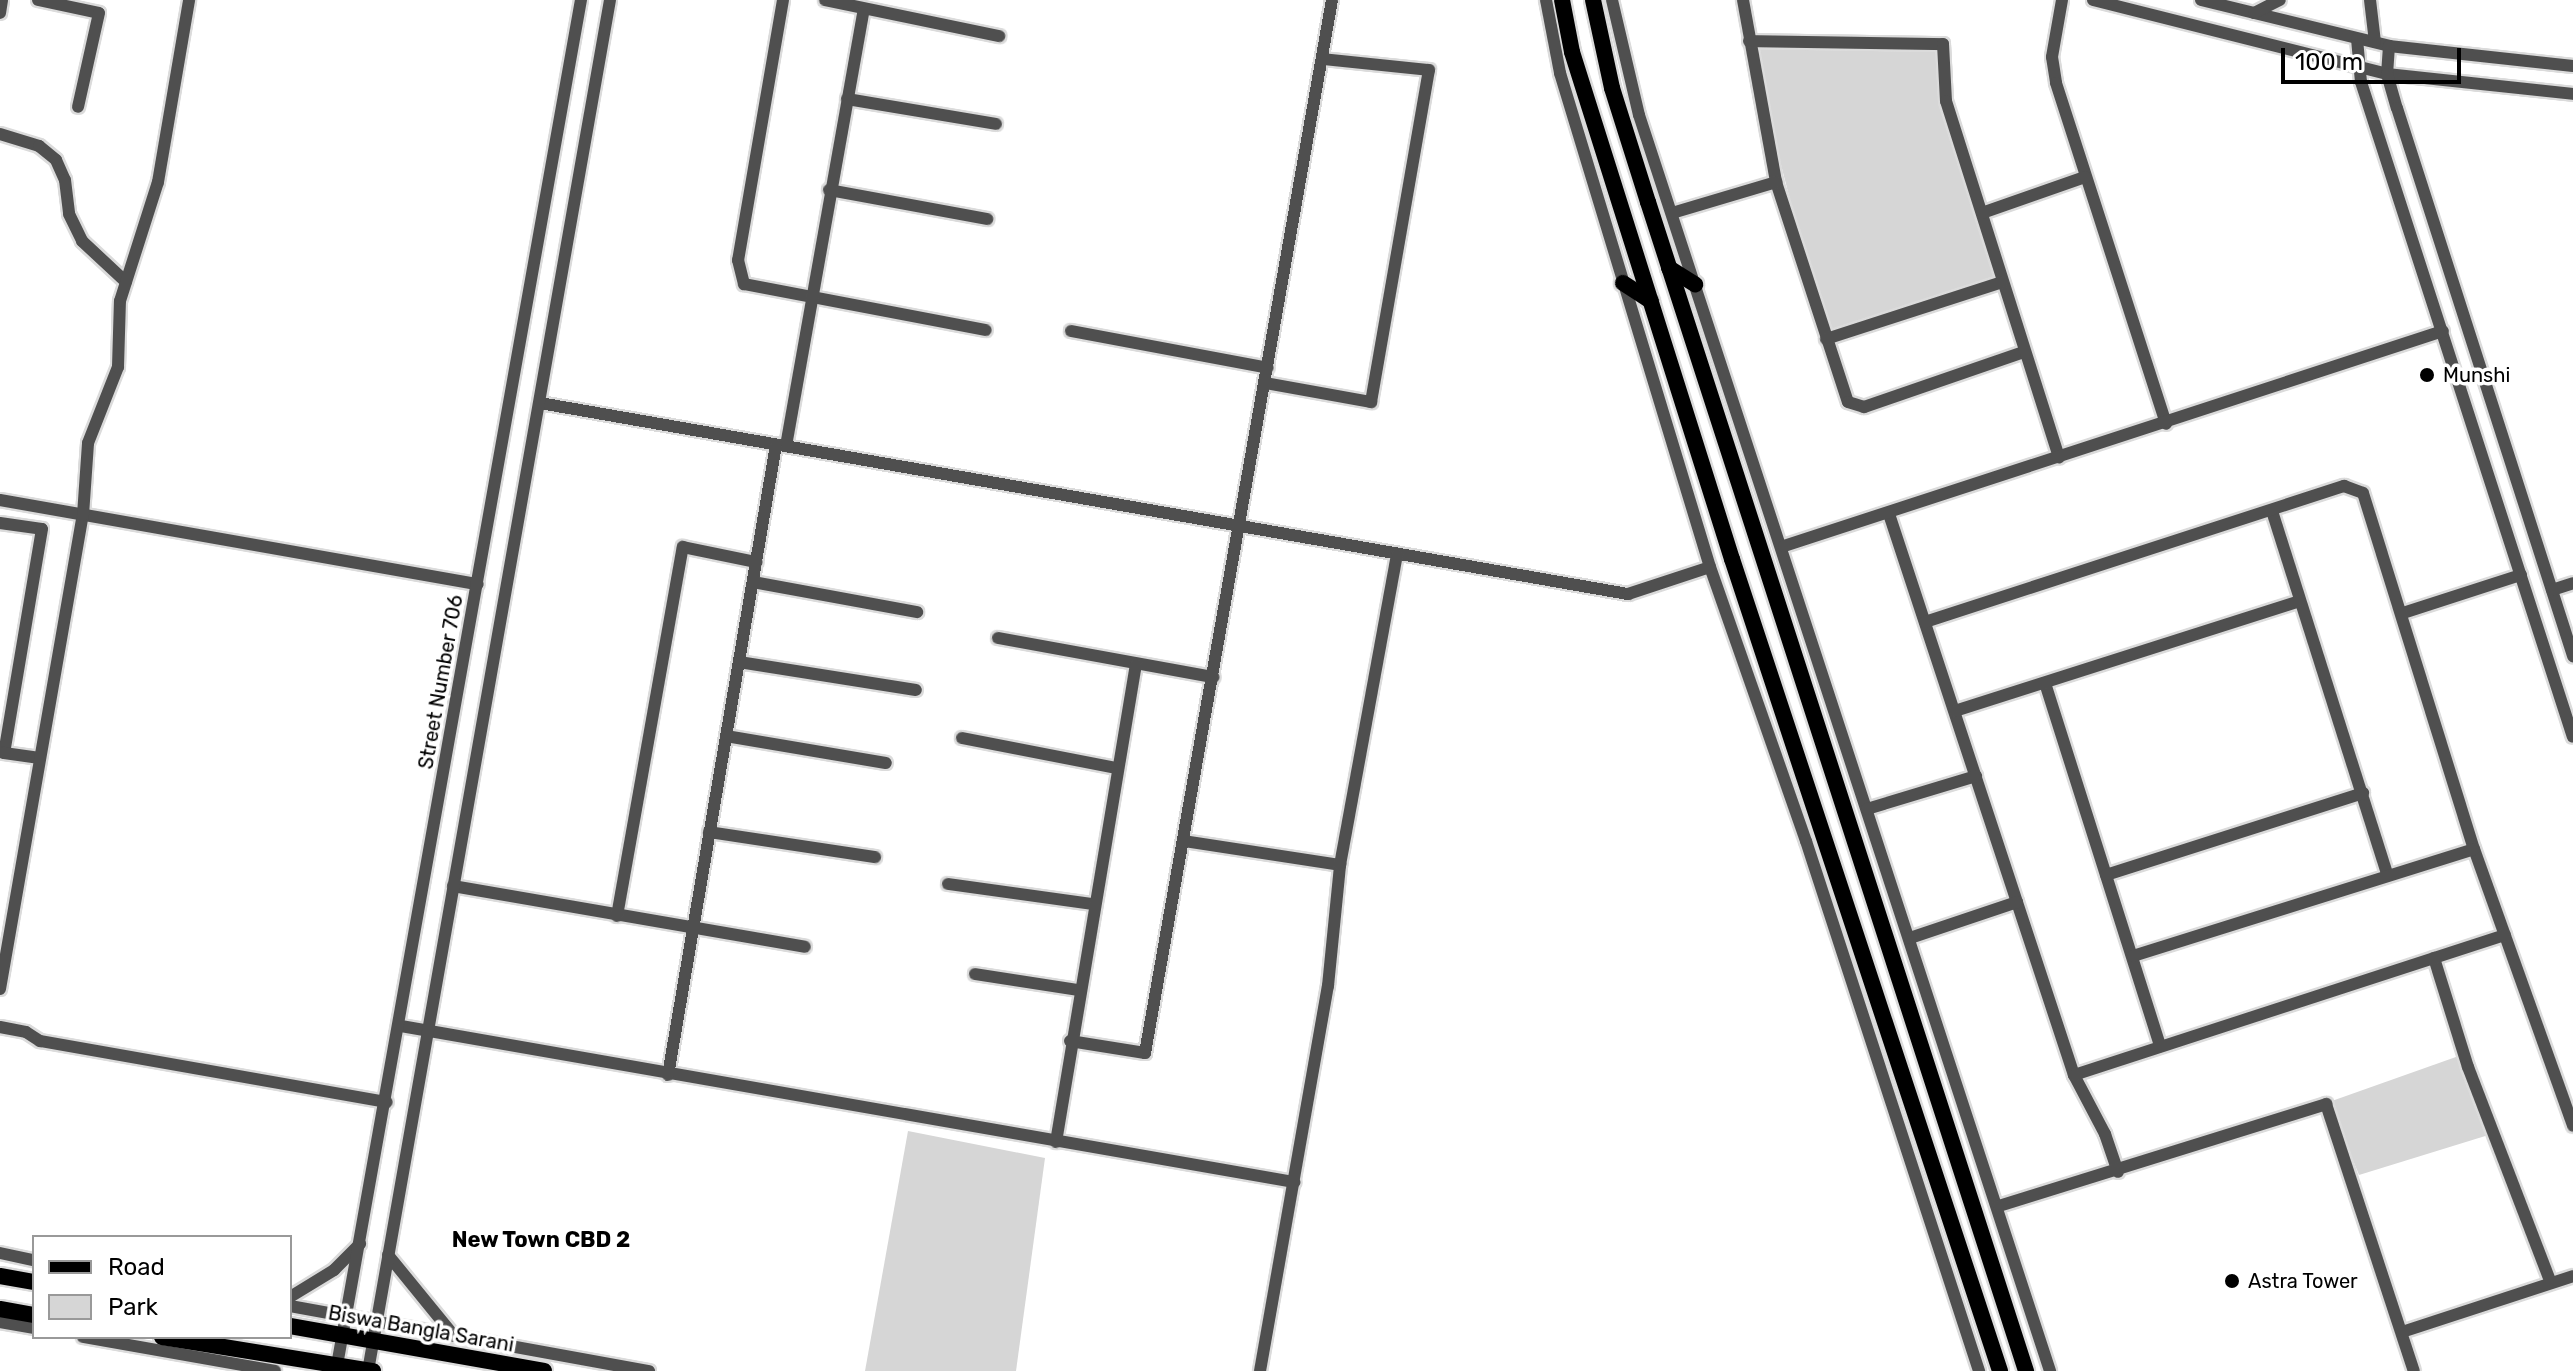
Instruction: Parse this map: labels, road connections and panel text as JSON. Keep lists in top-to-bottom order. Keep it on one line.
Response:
{"streets":{"main road":["Biswa Bangla Sarani"],"street":["Street Number 706"]},"crossings":[["Street Number 706","Biswa Bangla Sarani"]],"districts":["New Town CBD 2"],"places":["Munshi","Astra Tower"],"legend":["Road","Park"],"scale_bar":"100 m"}
